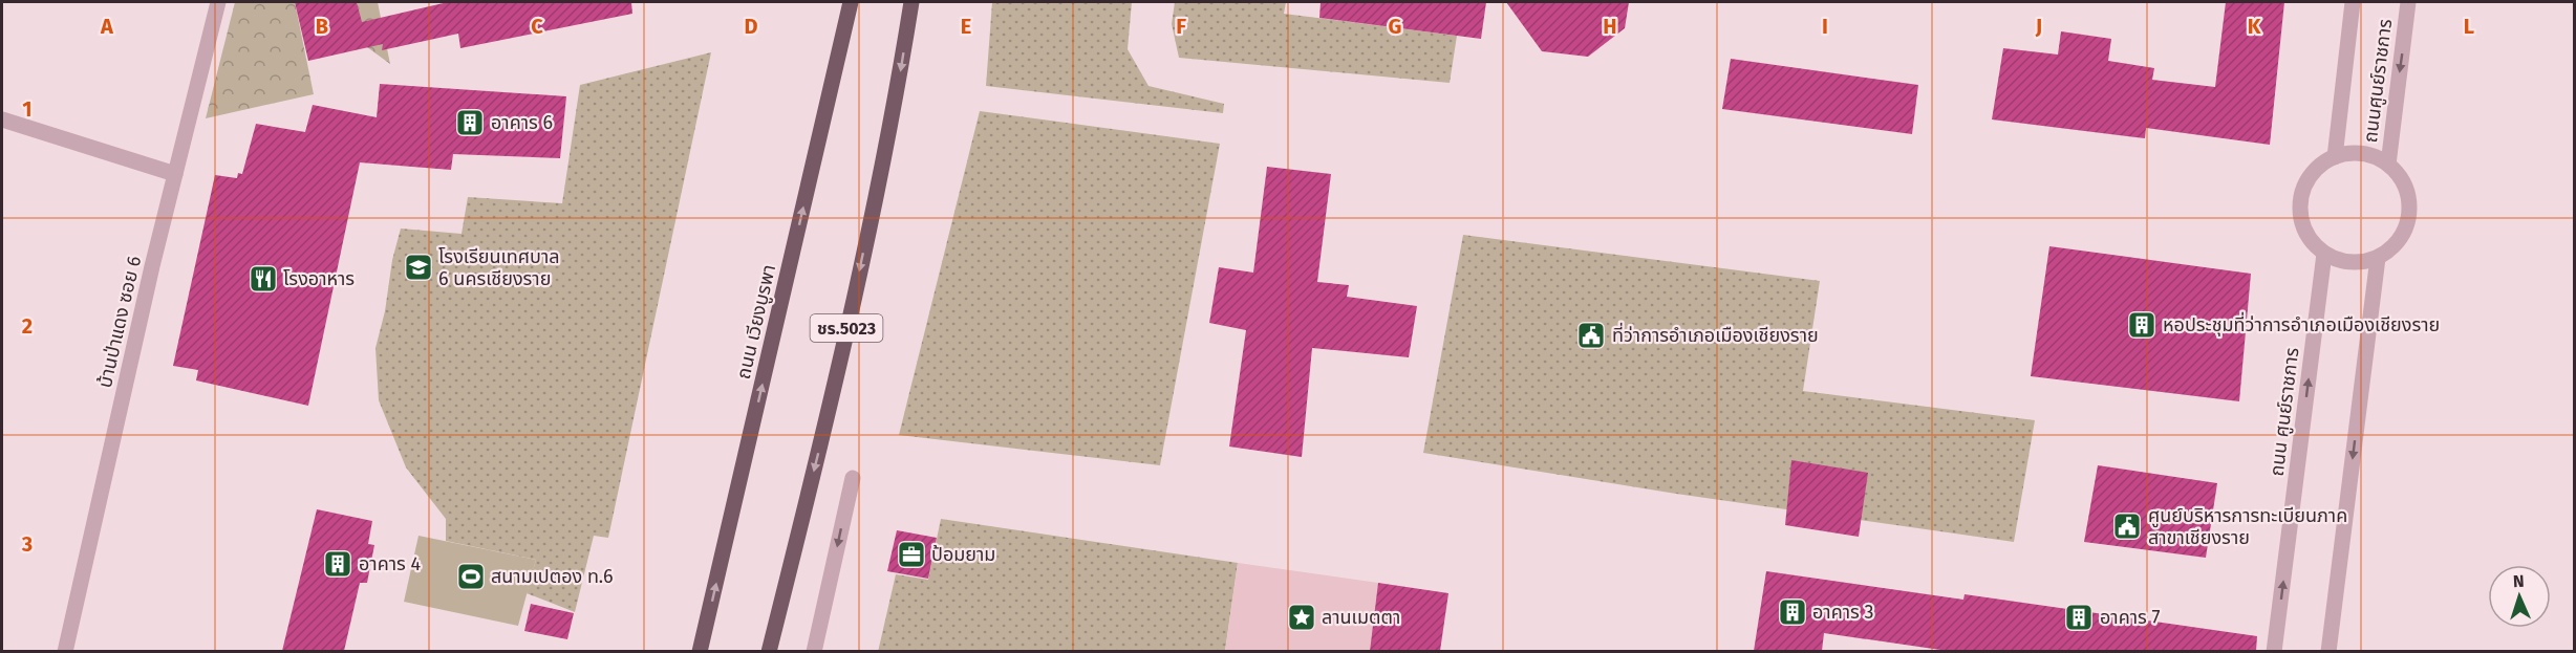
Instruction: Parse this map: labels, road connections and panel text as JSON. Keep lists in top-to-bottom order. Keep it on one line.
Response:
{"streets":{"main road":["ถนน เวียงบูรพา","ชร.5023"],"street":["ถนนศูนย์ราชการ","บ้านป่าแดง ซอย 6","ถนน ศูนย์ราชการ"]},"crossings":[["ถนนศูนย์ราชการ","ถนน ศูนย์ราชการ"]],"places":{"building":["อาคาร 6","หอประชุมที่ว่าการอำเภอเมืองเชียงราย","อาคาร 4","อาคาร 3","อาคาร 7"],"school or university":["โรงเรียนเทศบาล 6 นครเชียงราย"],"restaurant":["โรงอาหาร"],"public building":["ที่ว่าการอำเภอเมืองเชียงราย","ศูนย์บริหารการทะเบียนภาค สาขาเชียงราย"],"office":["ป้อมยาม"],"sports":["สนามเปตอง ท.6"],"place":["ลานเมตตา"]},"north":"top","grid":{"columns":["A","B","C","D","E","F","G","H","I","J","K","L"],"rows":["1","2","3"]}}
